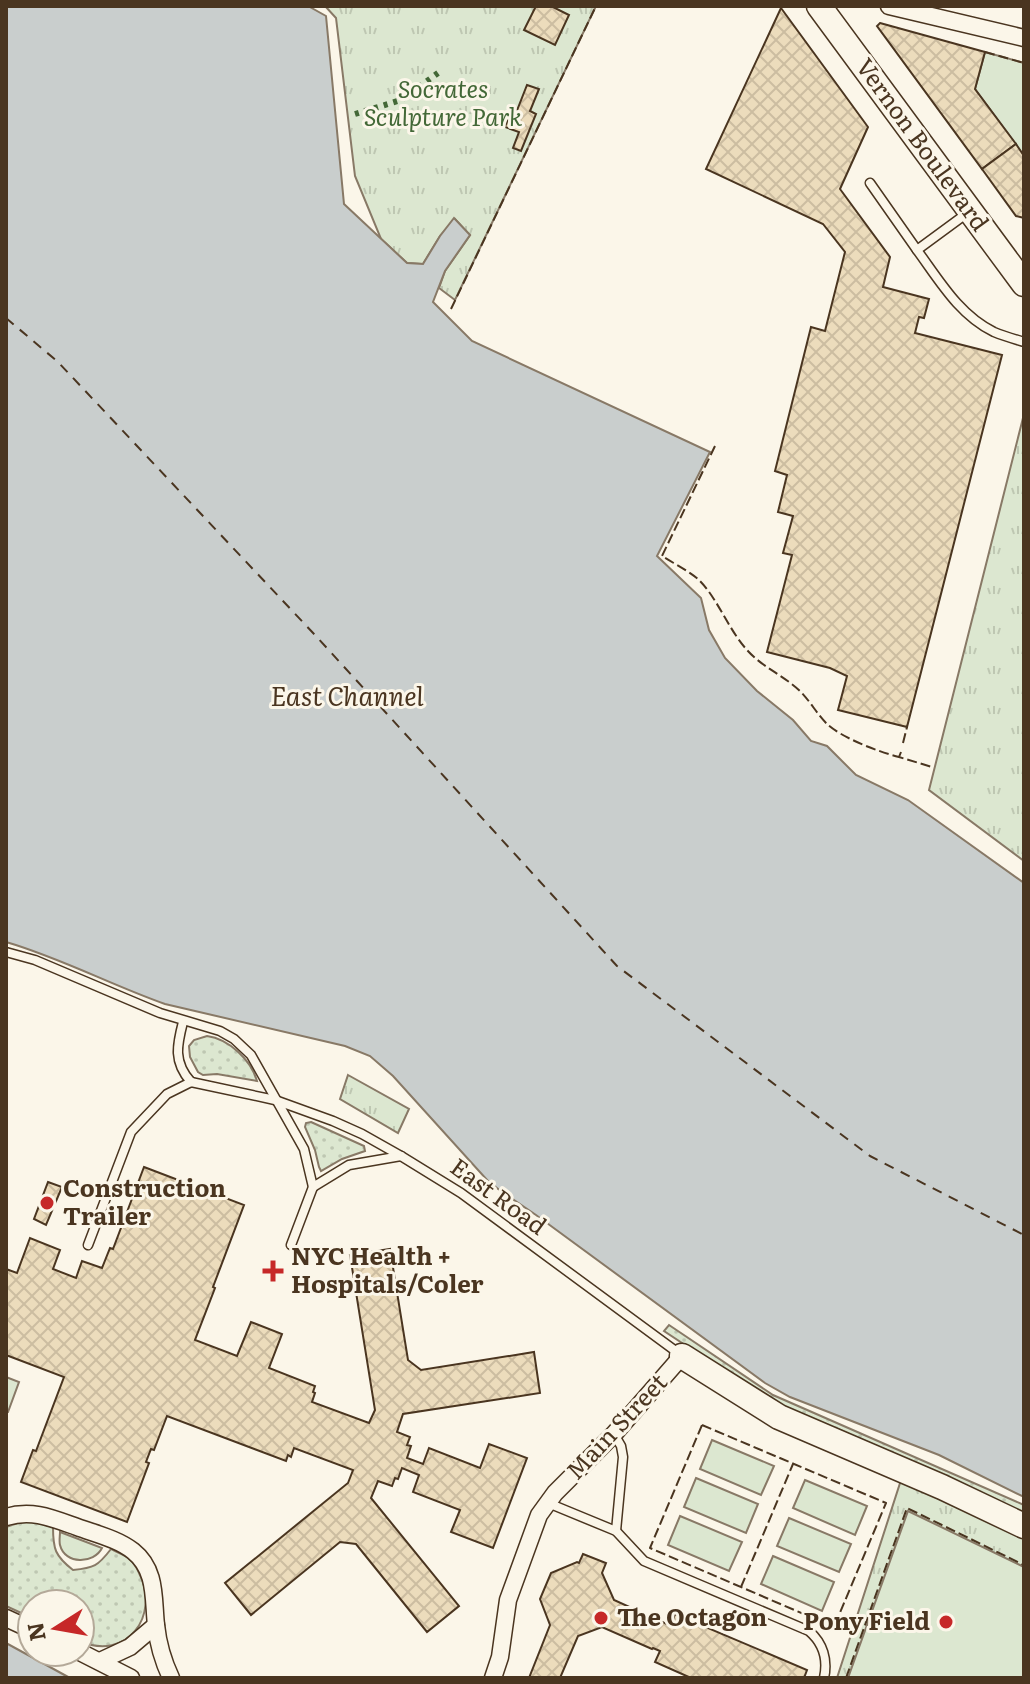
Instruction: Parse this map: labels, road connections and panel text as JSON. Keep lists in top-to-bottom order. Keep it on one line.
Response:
{"streets":{"street":["Vernon Boulevard","Main Street"],"lane":["East Road"]},"crossings":[["East Road","Main Street"]],"water":["East Channel"],"parks":["Socrates Sculpture Park"],"places":{"other":["Construction Trailer","The Octagon","Pony Field"],"health":["NYC Health + Hospitals/Coler"]},"north":"left"}
